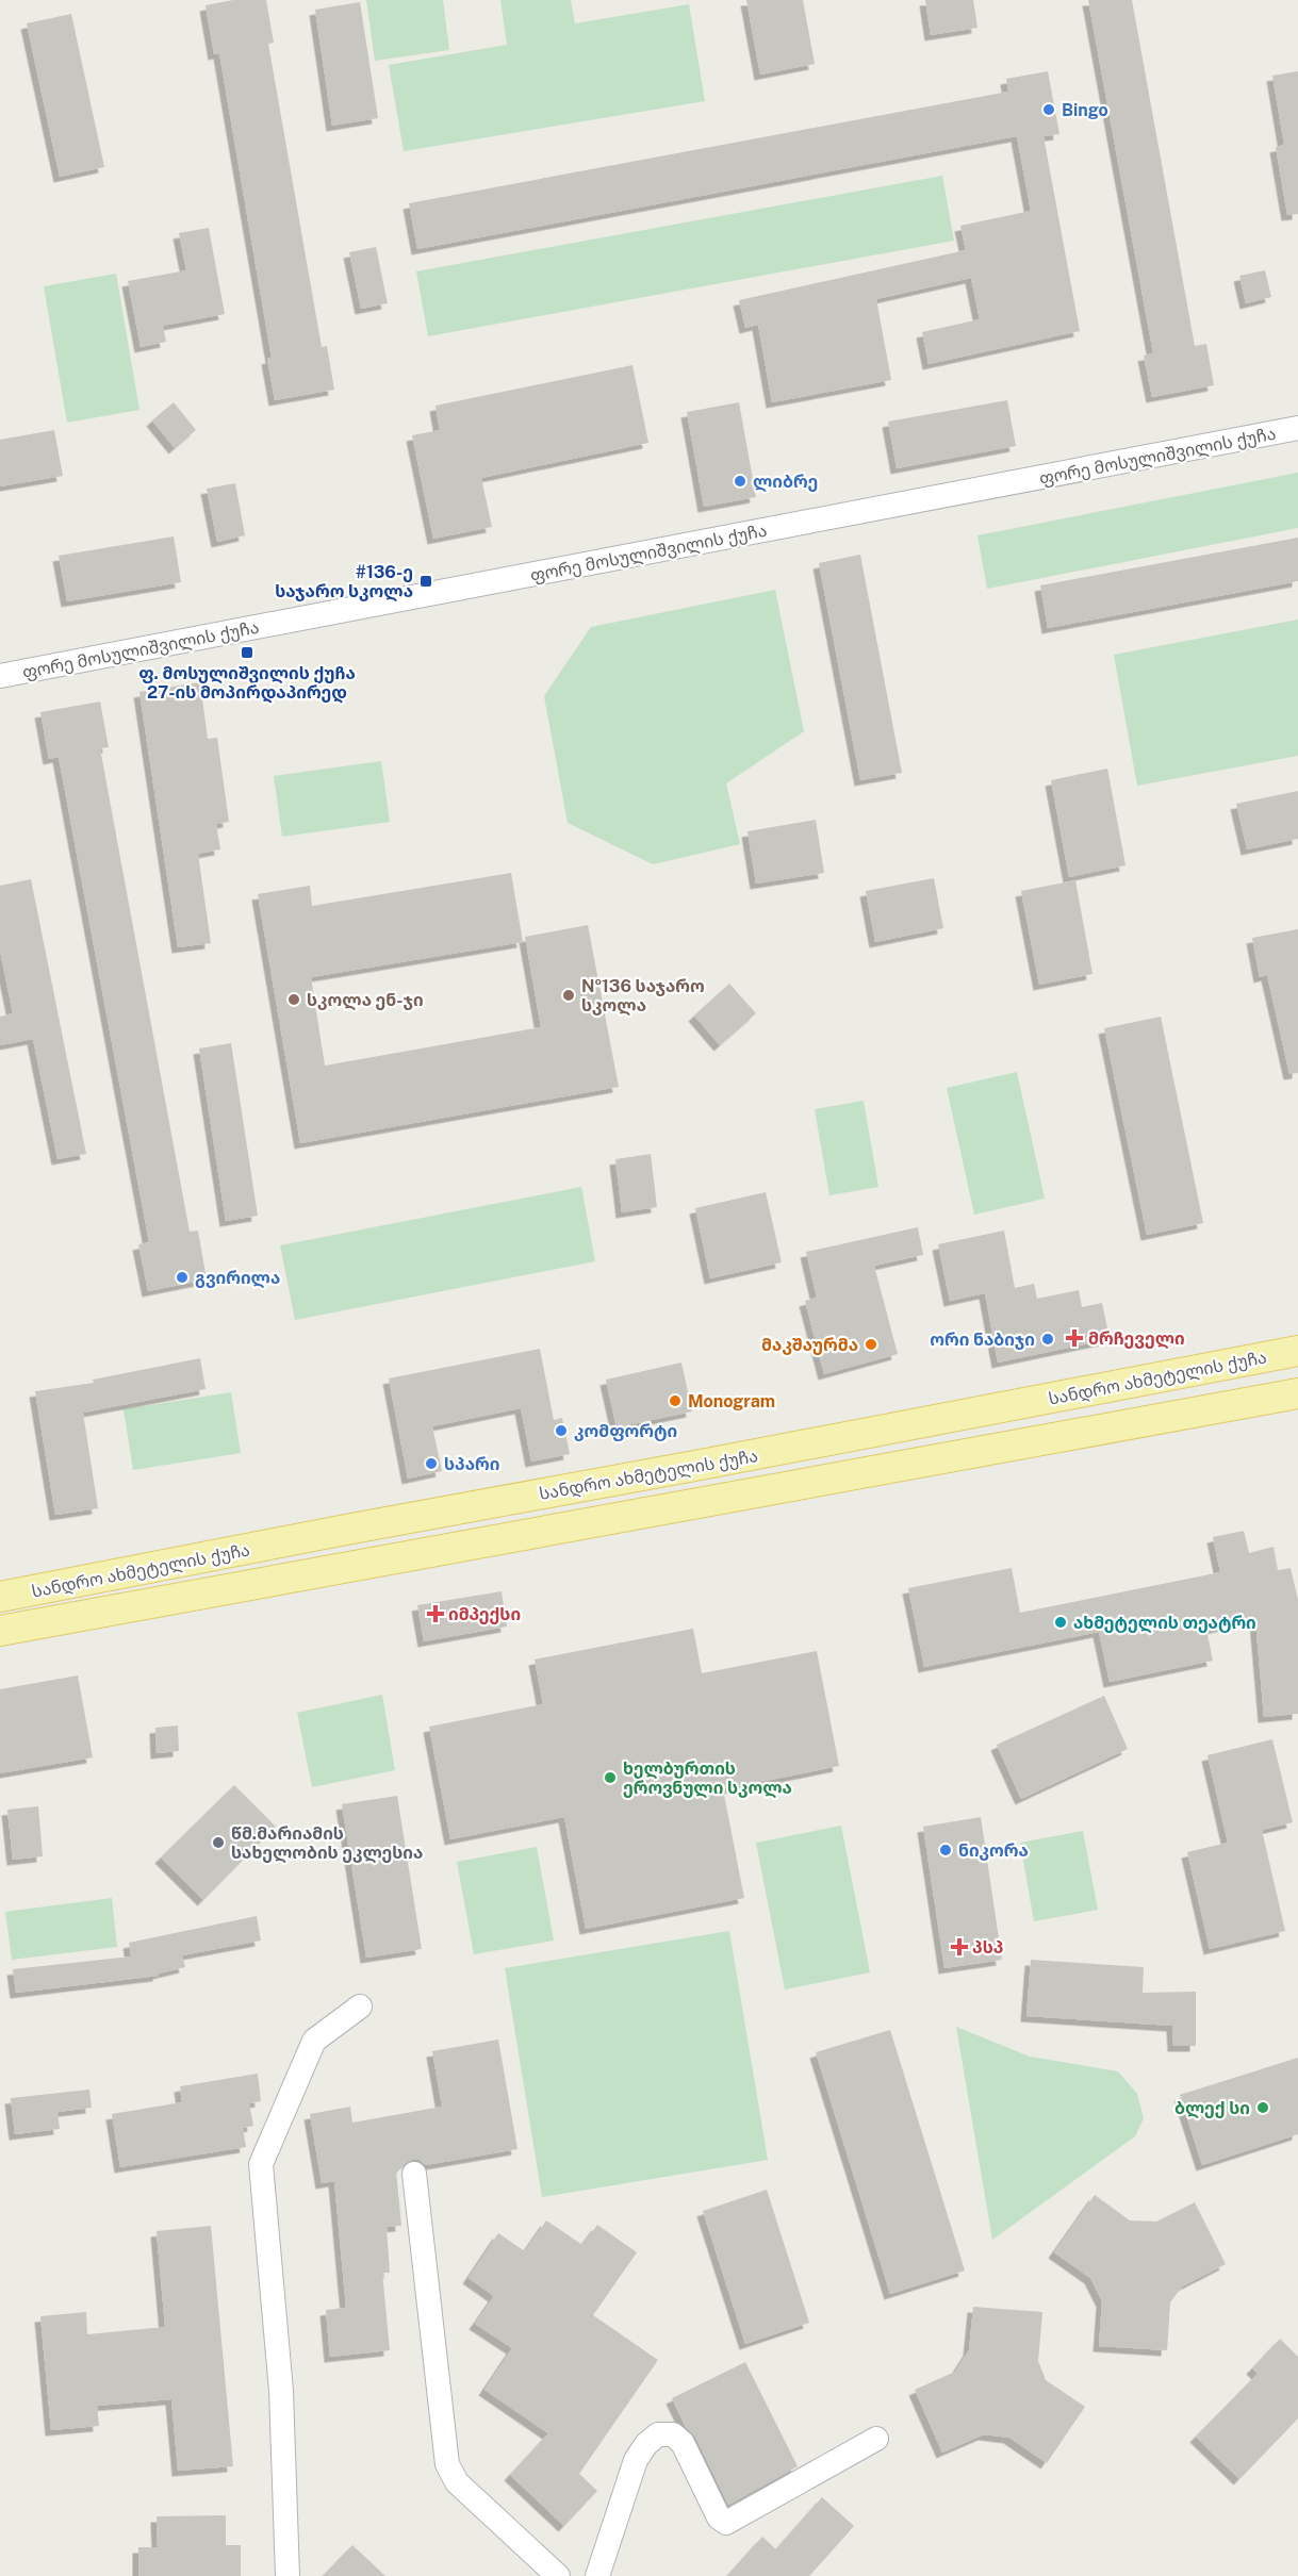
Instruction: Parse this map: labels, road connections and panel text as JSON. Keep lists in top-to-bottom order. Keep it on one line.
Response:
{"streets":{"main road":["სანდრო ახმეტელის ქუჩა"],"street":["ფორე მოსულიშვილის ქუჩა"]},"places":{"other":["Bingo","ლიბრე","№136 საჯარო სკოლა","სკოლა ენ-ჯი","გვირილა","ორი ნაბიჯი","მაკშაურმა","Monogram","კომფორტი","სპარი","ახმეტელის თეატრი","ხელბურთის ეროვნული სკოლა","წმ.მარიამის სახელობის ეკლესია","ნიკორა","ბლექ სი"],"transit":["#136-ე საჯარო სკოლა","ფ. მოსულიშვილის ქუჩა 27-ის მოპირდაპირედ"],"health":["მრჩეველი","იმპექსი","პსპ"]}}
